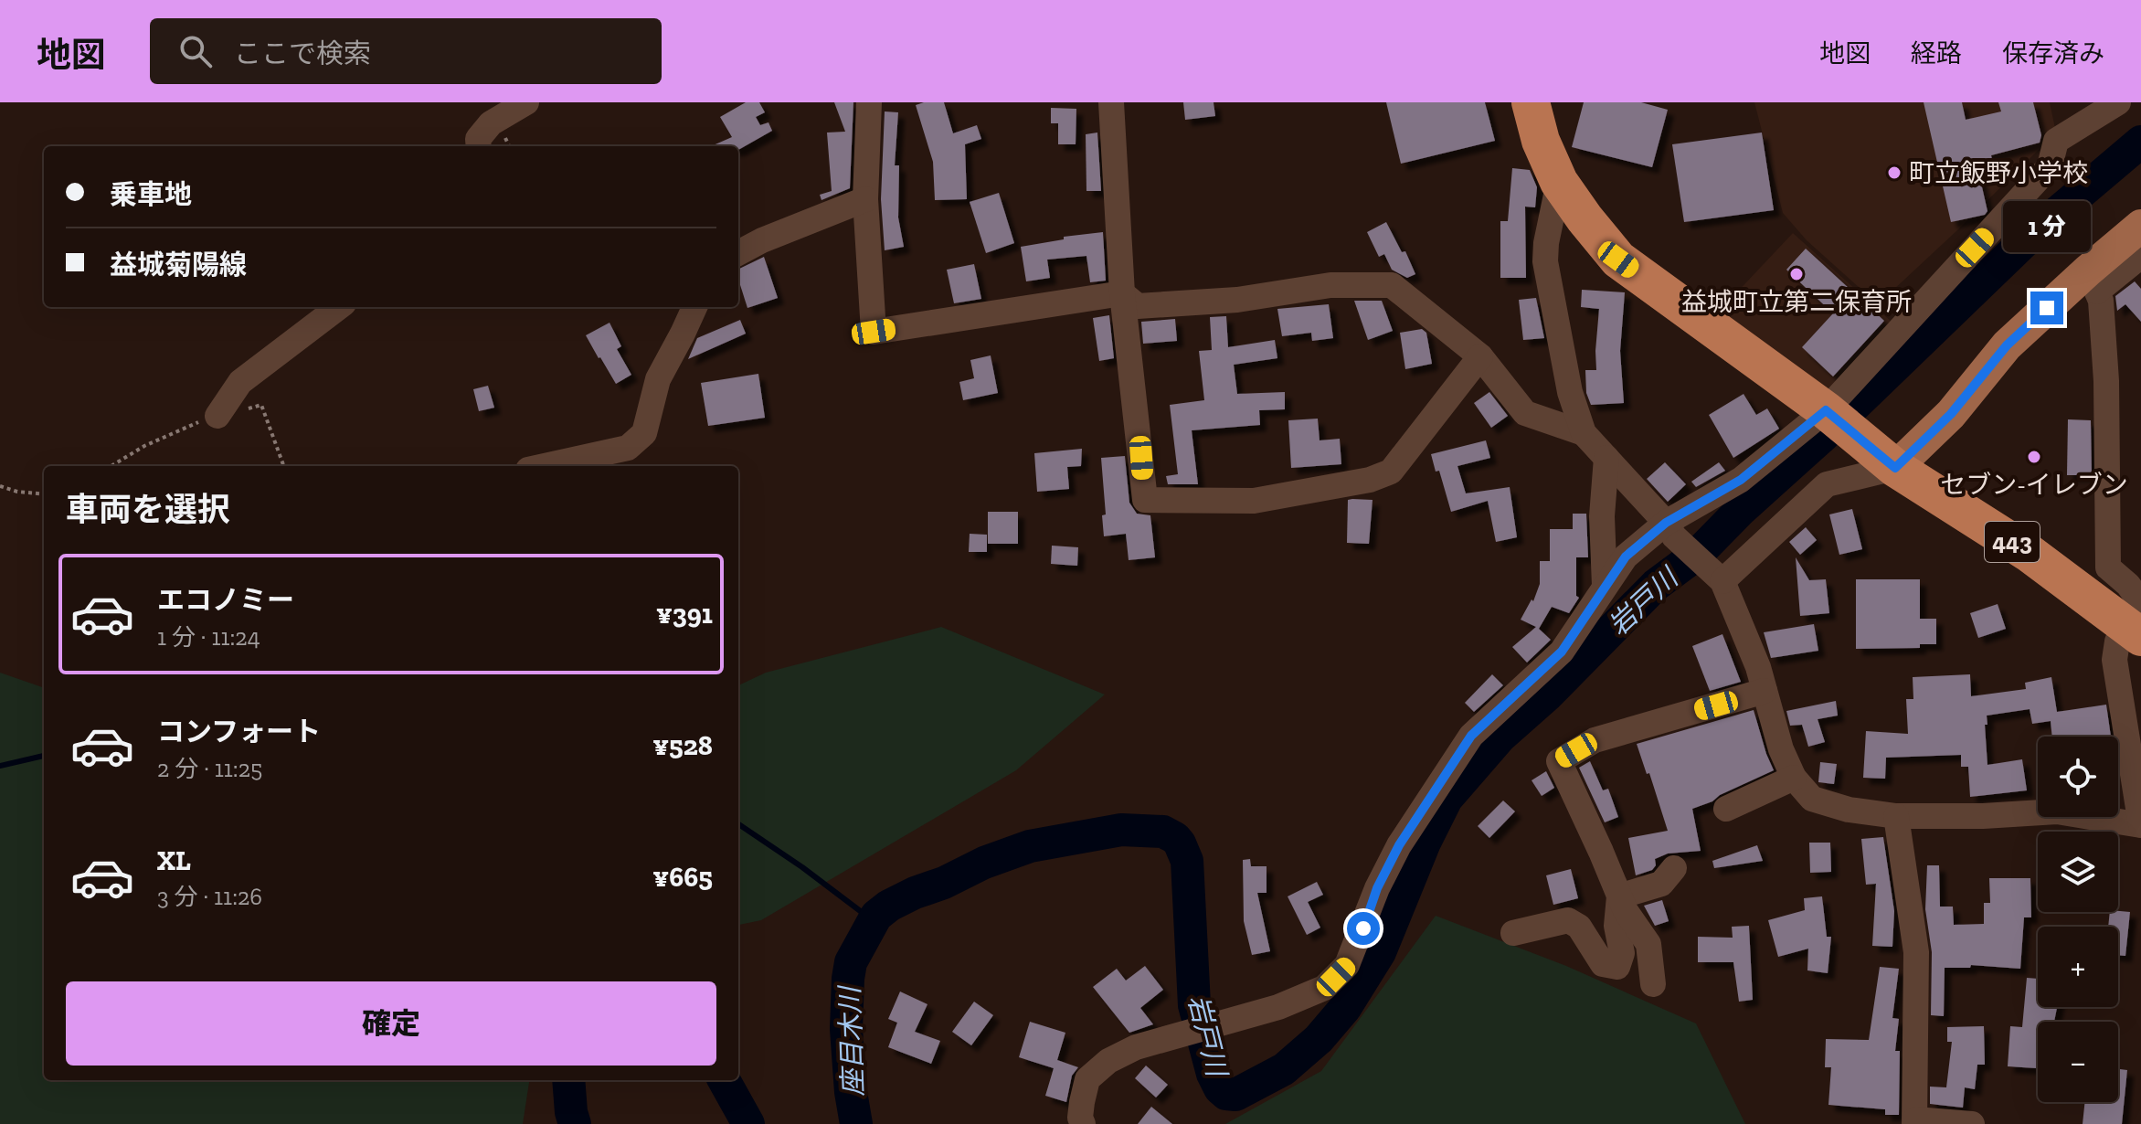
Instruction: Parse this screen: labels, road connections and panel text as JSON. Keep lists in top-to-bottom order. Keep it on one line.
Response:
{"streets":{"highway":["443"]},"water":["岩戸川","座目木川"],"places":["町立飯野小学校","益城町立第二保育所","セブン-イレブン"],"page":{"header":"地図","search":"ここで検索","nav":["地図","経路","保存済み"],"banner":["乗車地","益城菊陽線"],"bubble":"1 分","heading":"車両を選択","list":[{"name":"エコノミー","note":"1 分 · 11:24","value":"¥391"},{"name":"コンフォート","note":"2 分 · 11:25","value":"¥528"},{"name":"XL","note":"3 分 · 11:26","value":"¥665"}],"map_buttons":["+","−"],"buttons":"確定"}}
